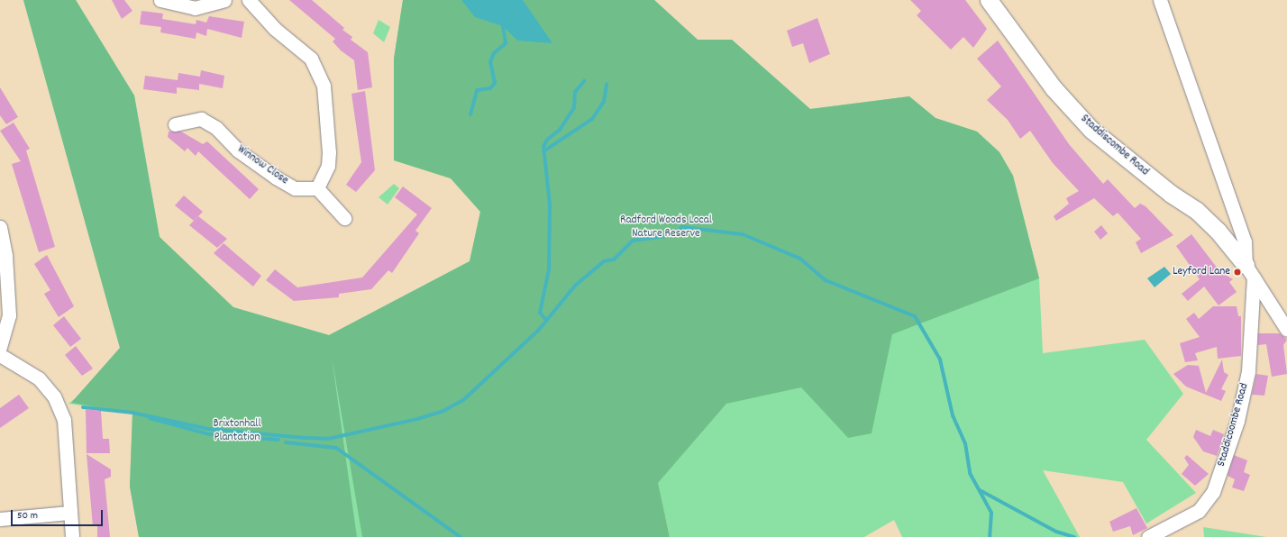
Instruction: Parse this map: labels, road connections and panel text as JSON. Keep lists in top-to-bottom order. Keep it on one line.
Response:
{"streets":{"street":["Staddiscombe Road","Winnow Close","Staddicoombe Road"]},"crossings":[["Staddiscombe Road","Staddicoombe Road"]],"parks":["Radford Woods Local Nature Reserve","Brixtonhall Plantation"],"places":["Leyford Lane"],"scale_bar":"50 m"}
